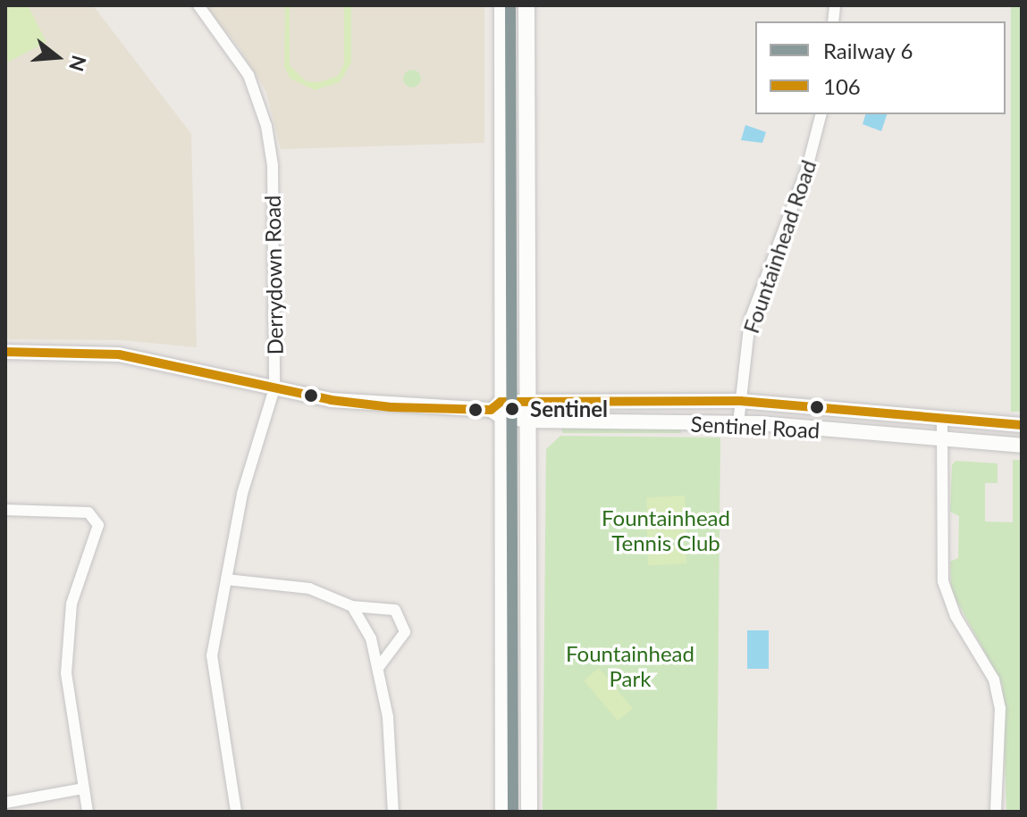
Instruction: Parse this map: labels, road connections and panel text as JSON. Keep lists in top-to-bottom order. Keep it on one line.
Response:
{"streets":{"street":["Fountainhead Road","Derrydown Road","Sentinel Road"]},"crossings":[["Fountainhead Road","Sentinel Road"],["Derrydown Road","Sentinel Road"]],"parks":["Fountainhead Tennis Club","Fountainhead Park"],"places":["Sentinel"],"lines":["rail line 6","transit line 106"],"legend":["Railway 6","106"],"north":"right"}
